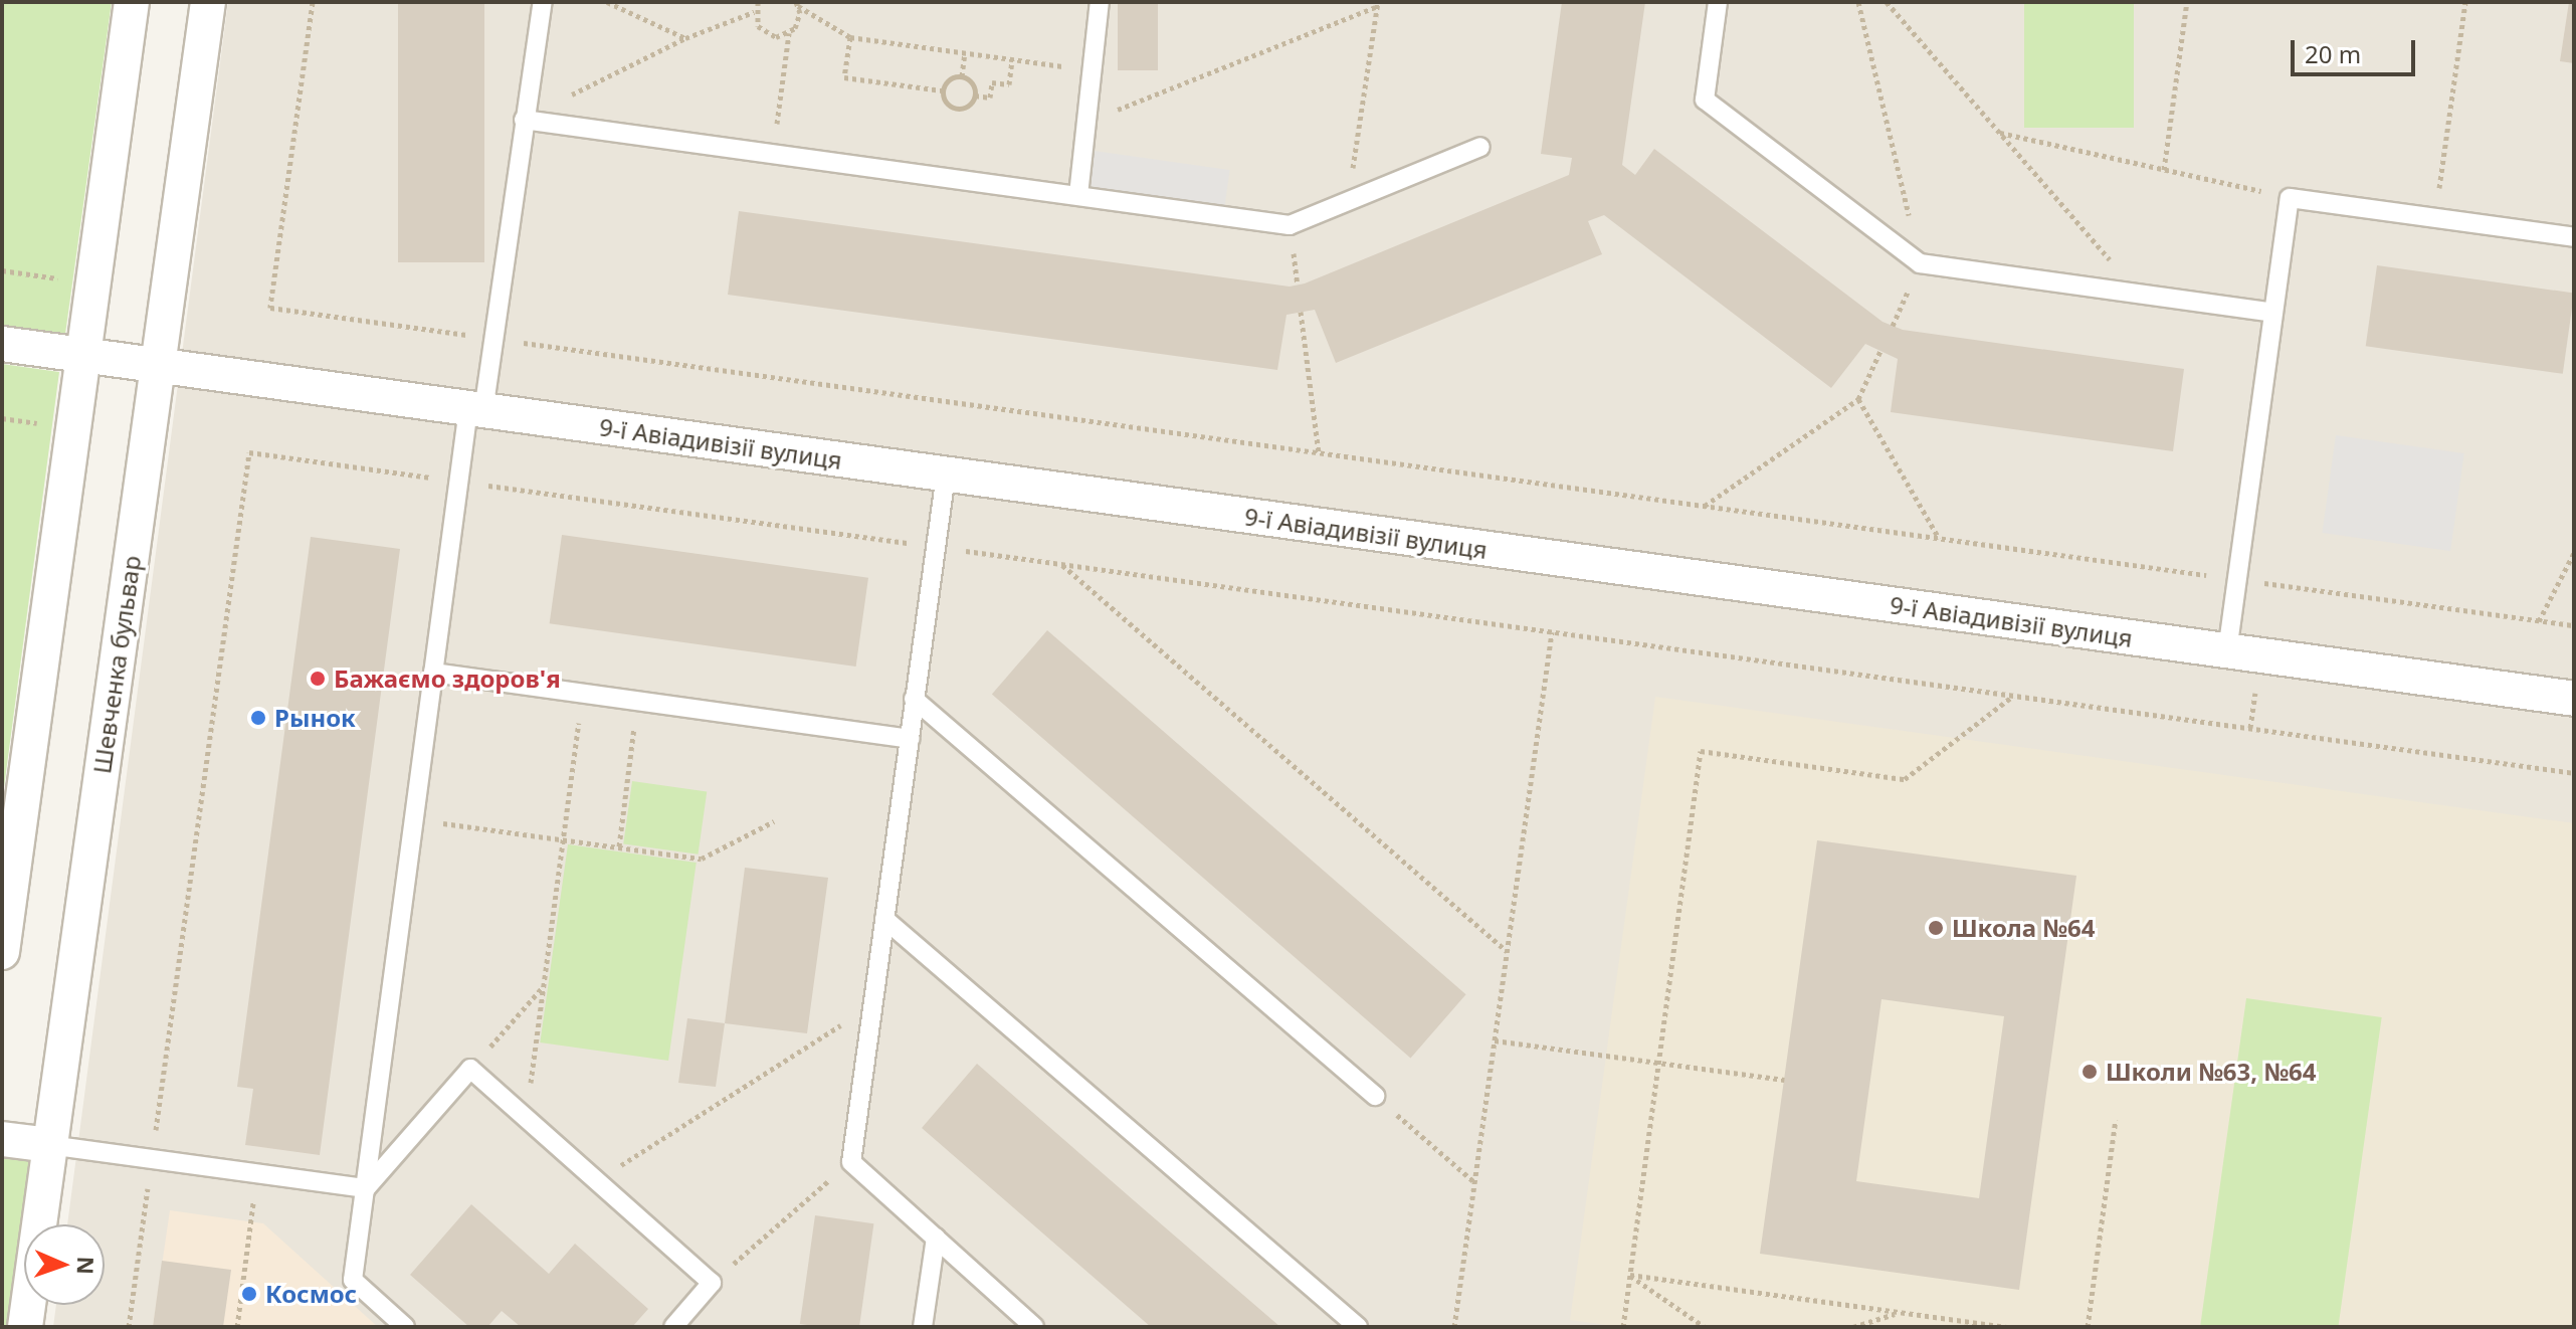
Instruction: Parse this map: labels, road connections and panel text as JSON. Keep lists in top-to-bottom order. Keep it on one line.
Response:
{"streets":{"street":["9-ї Авіадивізії вулиця","Шевченка бульвар"]},"crossings":[["9-ї Авіадивізії вулиця","Шевченка бульвар"]],"places":["Бажаємо здоров'я","Рынок","Школа №64","Школи №63, №64","Космос"],"scale_bar":"20 m","north":"right"}
